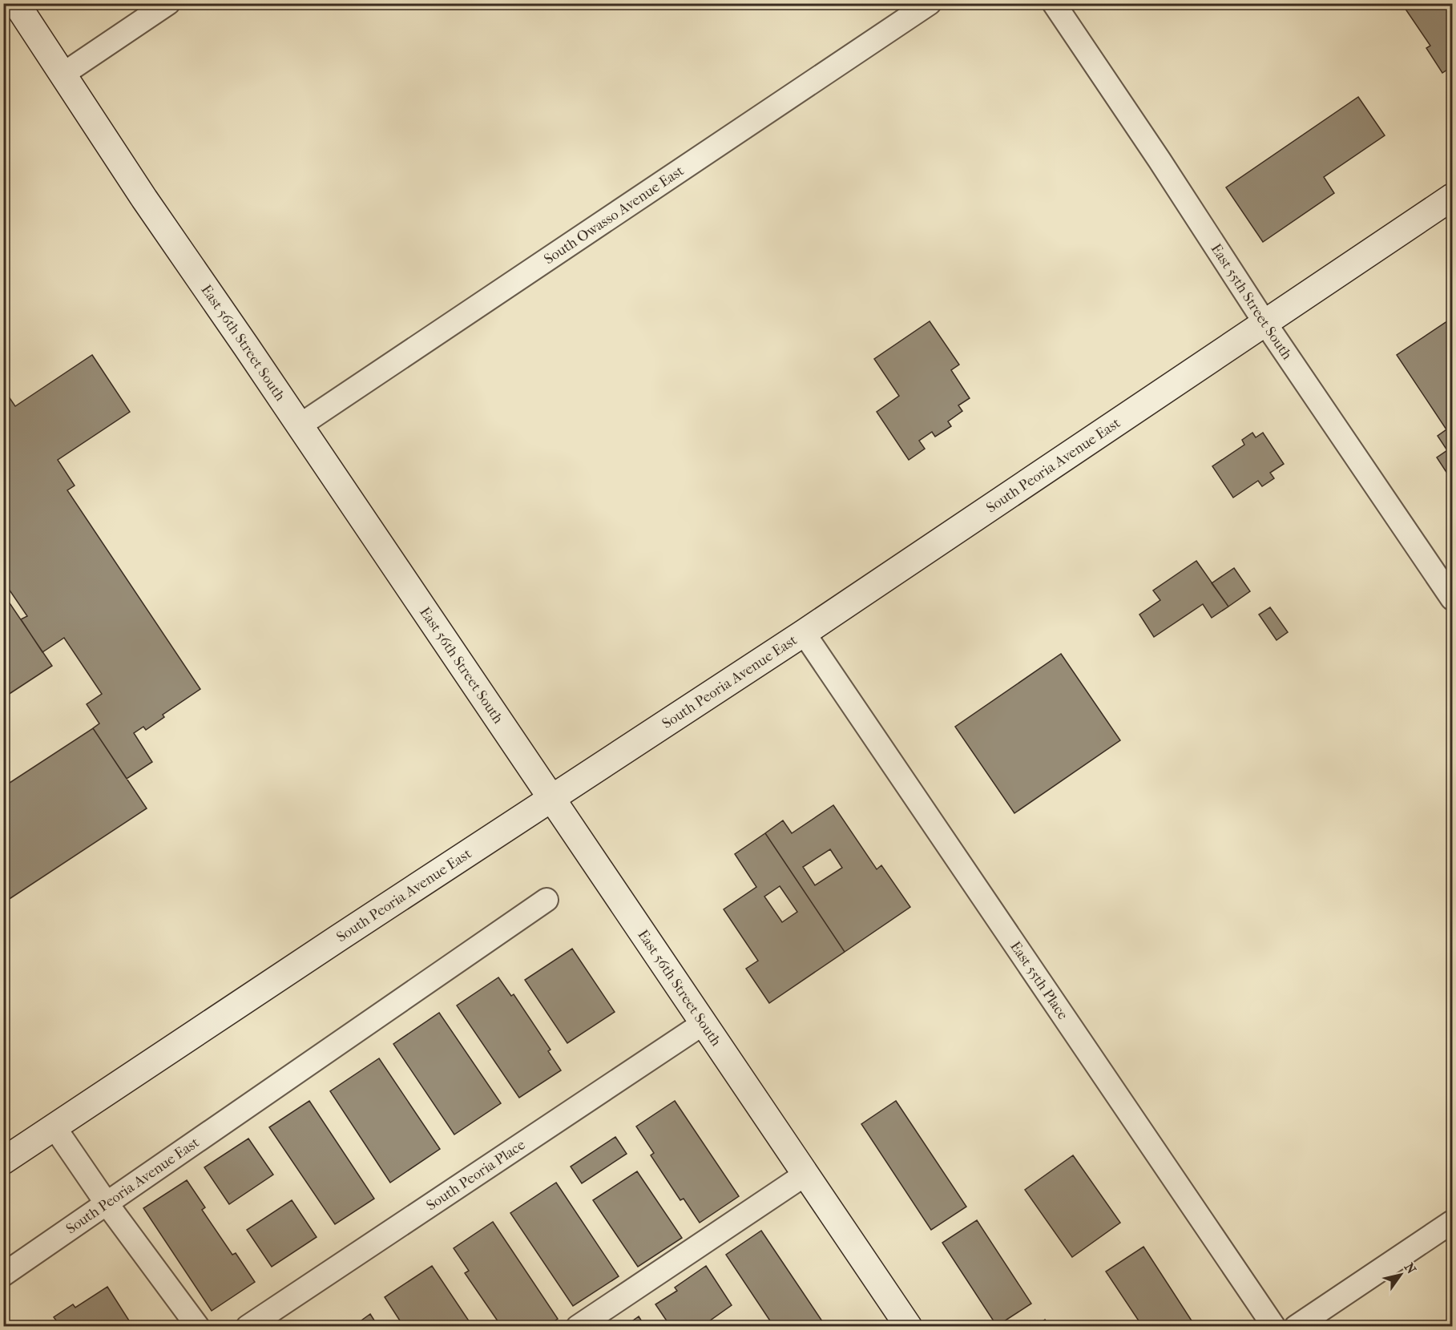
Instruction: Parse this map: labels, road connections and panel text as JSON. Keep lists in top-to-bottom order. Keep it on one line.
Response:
{"streets":{"main road":["East 56th Street South","South Peoria Avenue East"],"street":["South Owasso Avenue East","East 55th Street South","East 55th Place","South Peoria Place"]},"crossings":[["South Owasso Avenue East","East 56th Street South"],["East 55th Street South","South Peoria Avenue East"],["East 56th Street South","South Peoria Avenue East"],["East 56th Street South","South Peoria Place"],["South Peoria Avenue East","East 55th Place"]],"north":"top right"}
